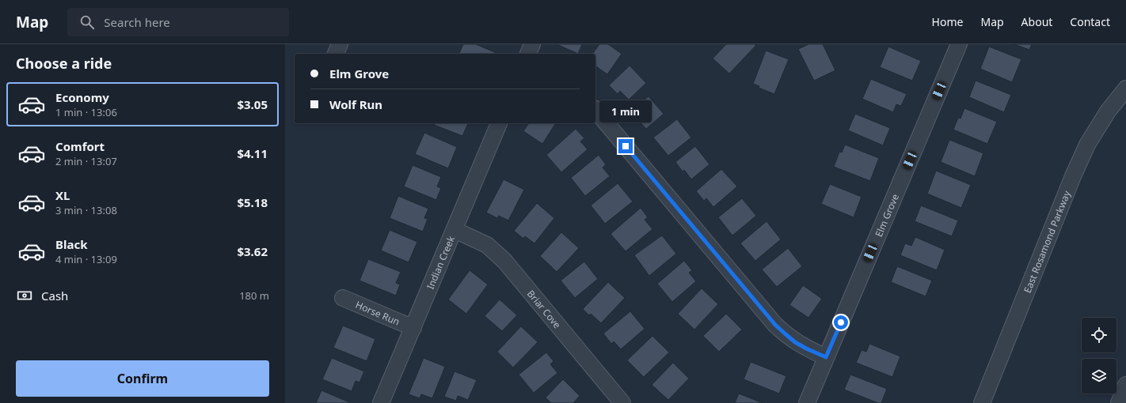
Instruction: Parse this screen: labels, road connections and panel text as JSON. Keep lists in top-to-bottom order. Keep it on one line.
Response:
{"streets":{"street":["Elm Grove","East Rosamond Parkway","Indian Creek","Briar Cove","Horse Run"]},"crossings":[["Indian Creek","Briar Cove"],["Indian Creek","Horse Run"]],"page":{"header":"Map","search":"Search here","nav":["Home","Map","About","Contact"],"heading":"Choose a ride","banner":["Elm Grove","Wolf Run"],"list":[{"name":"Economy","note":"1 min · 13:06","value":"$3.05"},{"name":"Comfort","note":"2 min · 13:07","value":"$4.11"},{"name":"XL","note":"3 min · 13:08","value":"$5.18"},{"name":"Black","note":"4 min · 13:09","value":"$3.62"}],"bubble":"1 min","pay":["Cash","180 m"],"buttons":"Confirm"}}
